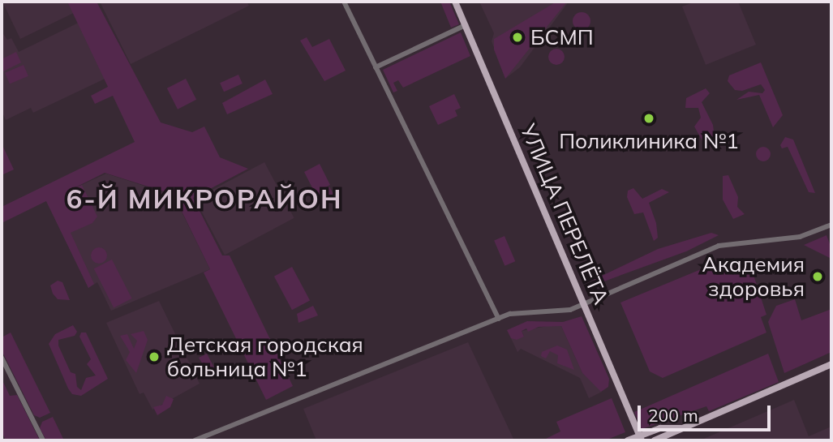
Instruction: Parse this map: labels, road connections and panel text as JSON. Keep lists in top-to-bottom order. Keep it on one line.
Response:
{"streets":{"main road":["УЛИЦА ПЕРЕЛЁТА"]},"districts":["6-Й МИКРОРАЙОН"],"places":["БСМП","Поликлиника №1","Академия здоровья","Детская городская больница №1"],"scale_bar":"200 m"}
